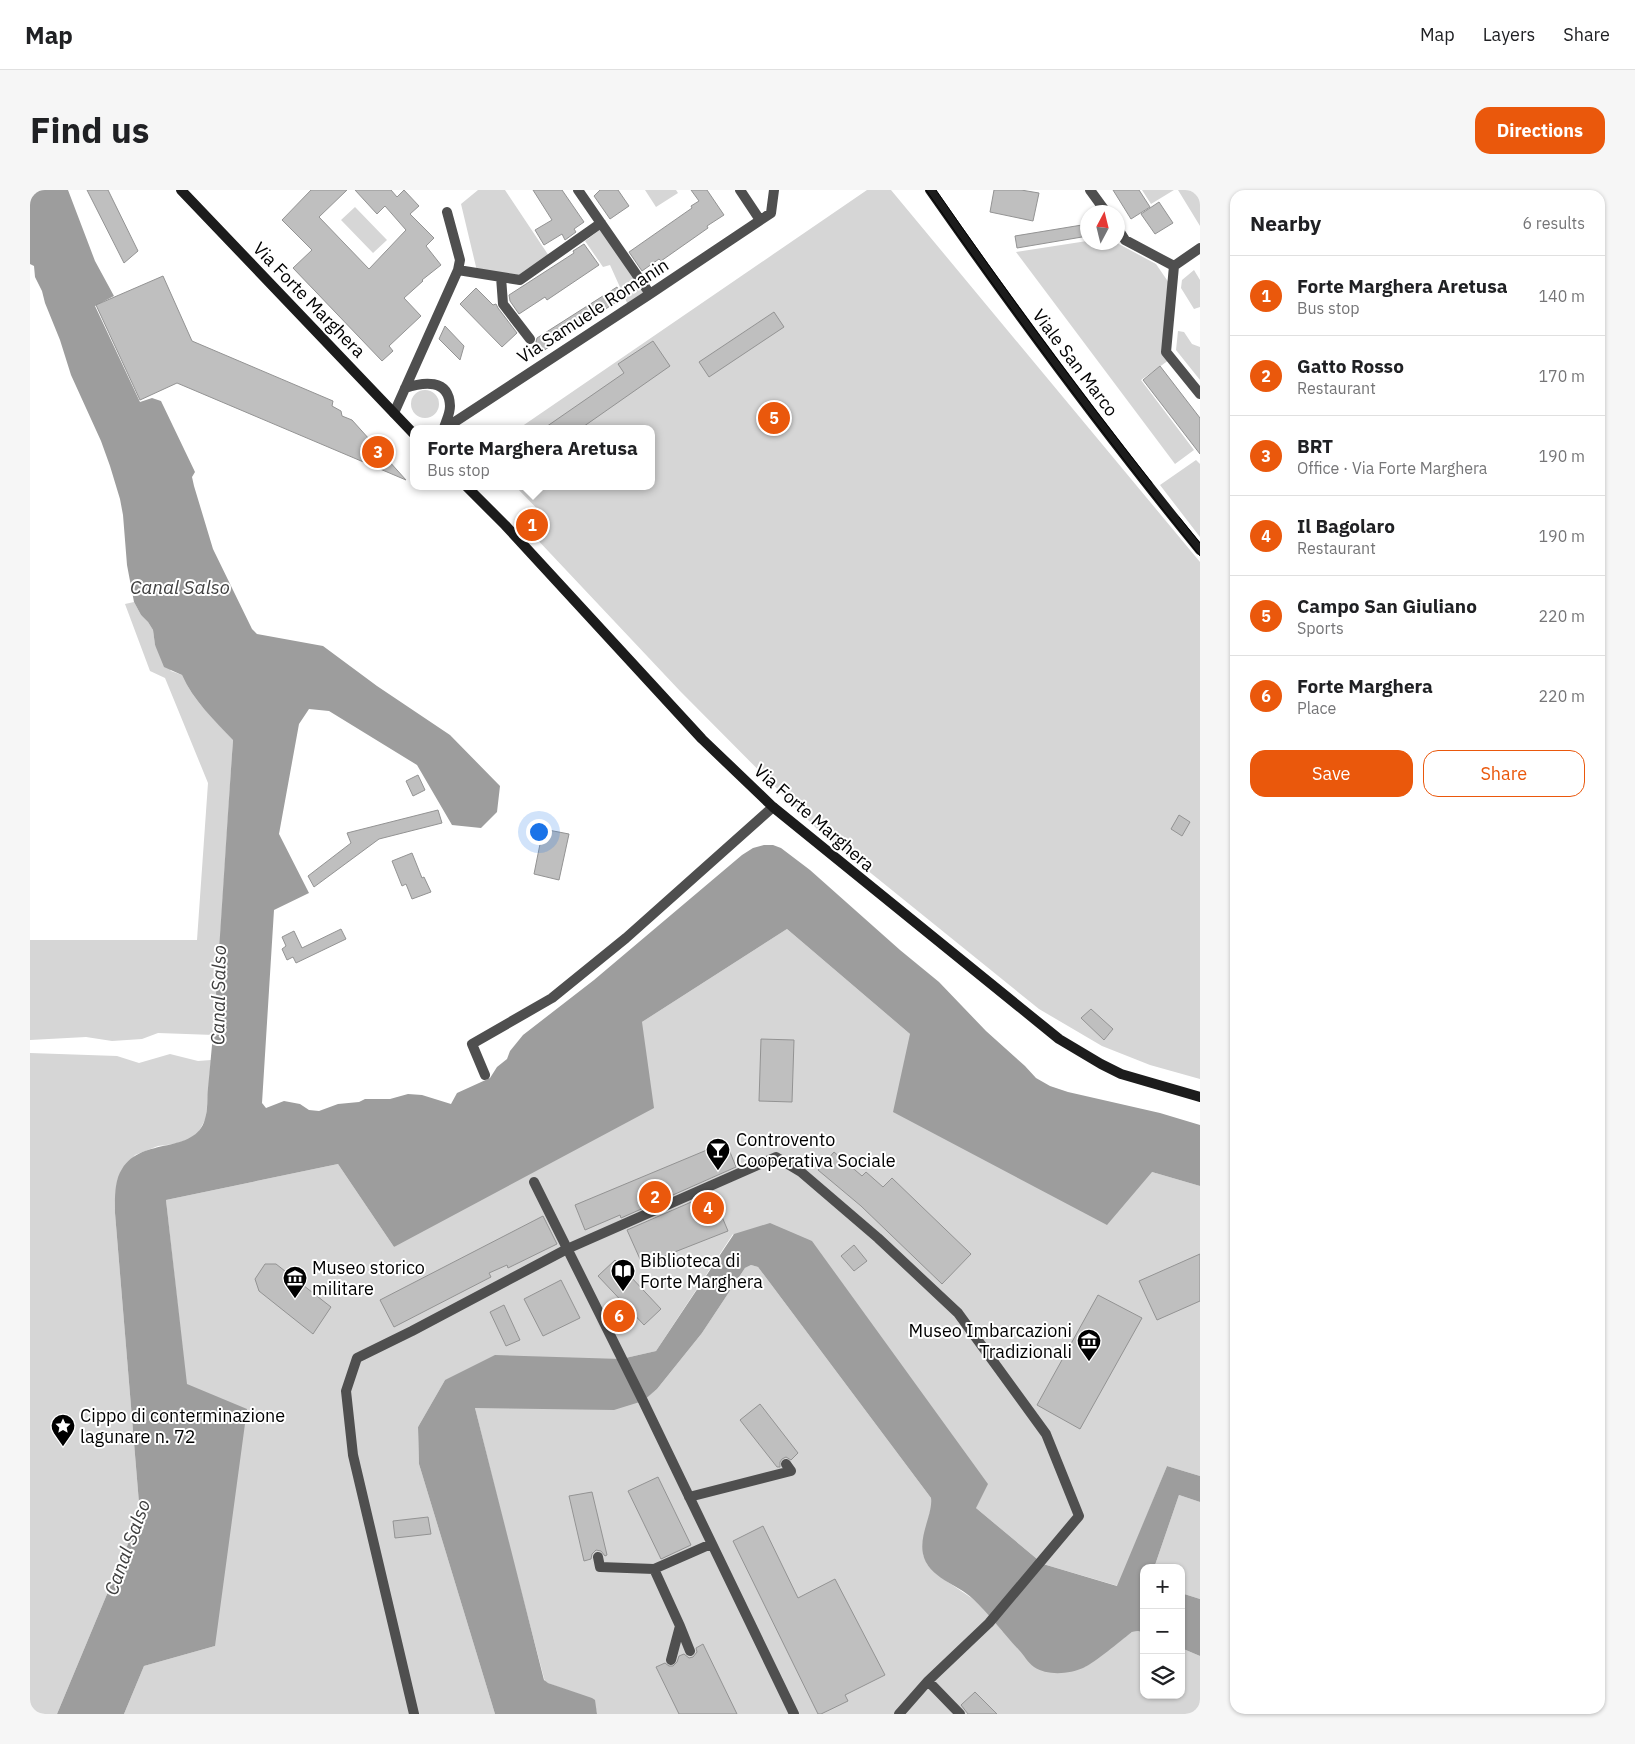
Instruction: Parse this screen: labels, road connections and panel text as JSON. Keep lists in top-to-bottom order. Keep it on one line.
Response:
{"streets":{"street":["Via Forte Marghera","Via Samuele Romanin","Viale San Marco"]},"water":["Canal Salso"],"places":{"bar":["Controvento Cooperativa Sociale"],"library":["Biblioteca di Forte Marghera"],"museum":["Museo storico militare","Museo Imbarcazioni Tradizionali"],"place":["Cippo di conterminazione lagunare n. 72"]},"north":"top","page":{"header":"Map","nav":["Map","Layers","Share"],"title":"Find us","buttons":["Directions",["Save","Share"]],"heading":["Nearby","6 results"],"list":[{"mark":"1","name":"Forte Marghera Aretusa","note":"Bus stop","value":"140 m"},{"mark":"2","name":"Gatto Rosso","note":"Restaurant","value":"170 m"},{"mark":"3","name":"BRT","note":"Office · Via Forte Marghera","value":"190 m"},{"mark":"4","name":"Il Bagolaro","note":"Restaurant","value":"190 m"},{"mark":"5","name":"Campo San Giuliano","note":"Sports","value":"220 m"},{"mark":"6","name":"Forte Marghera","note":"Place","value":"220 m"}],"pins":["5","3","1","2","4","6"],"popup":["Forte Marghera Aretusa","Bus stop"],"map_buttons":["+","−"]}}
